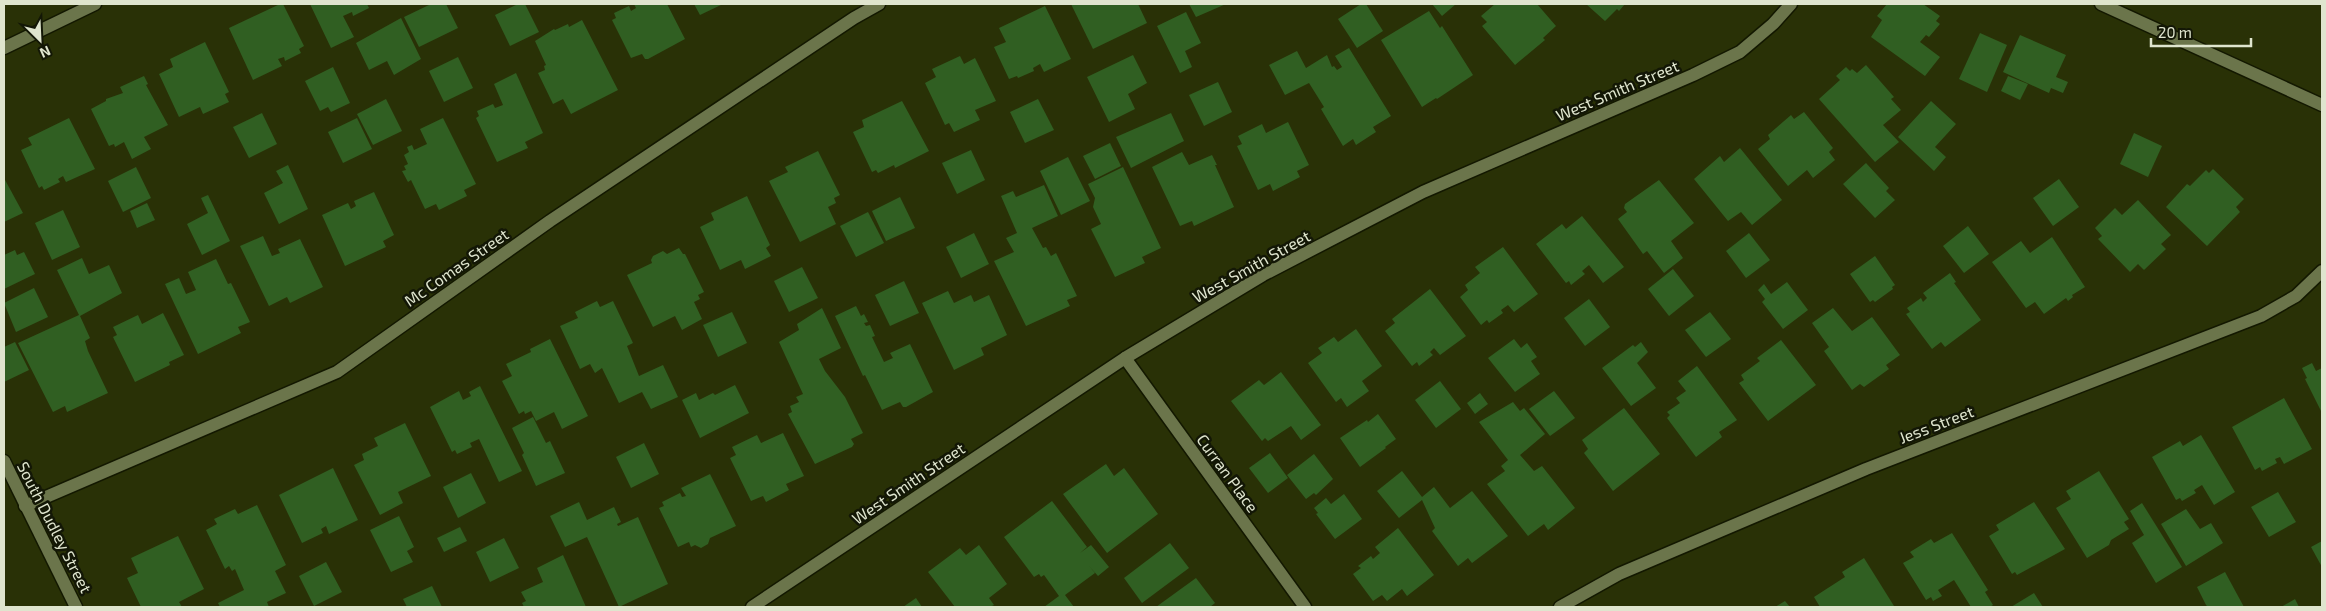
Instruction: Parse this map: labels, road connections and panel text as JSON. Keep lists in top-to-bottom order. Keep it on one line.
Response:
{"streets":{"street":["West Smith Street","Mc Comas Street","Jess Street","Curran Place","South Dudley Street"]},"crossings":[["West Smith Street","Curran Place"],["Mc Comas Street","South Dudley Street"]],"scale_bar":"20 m","north":"bottom right"}
